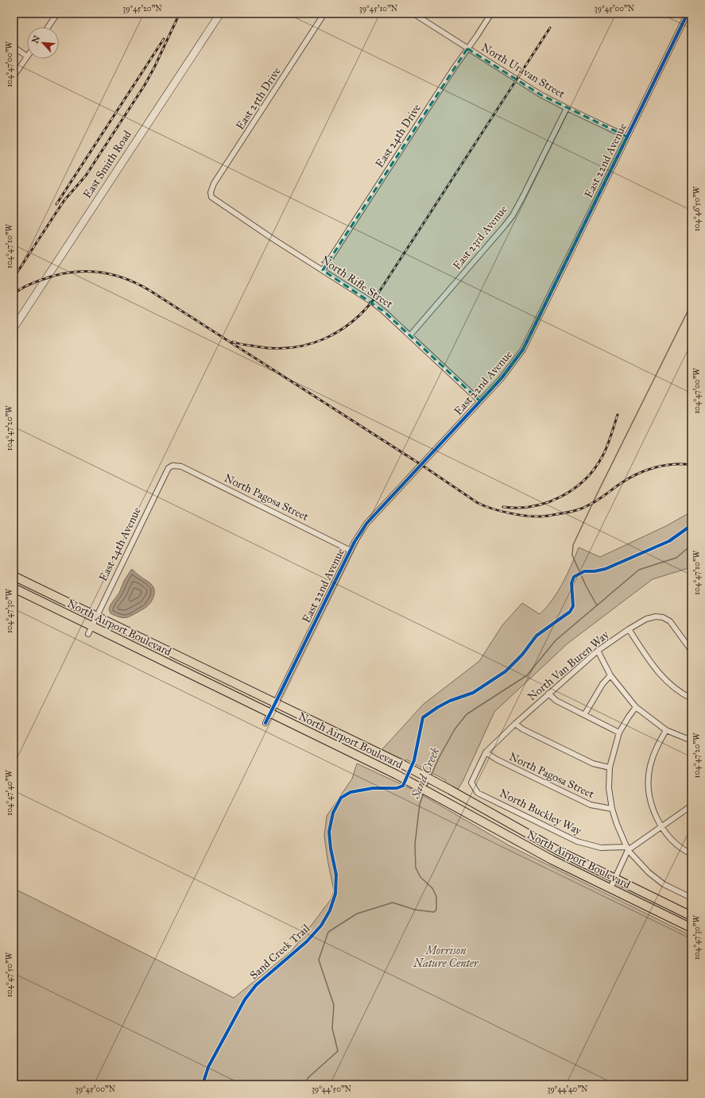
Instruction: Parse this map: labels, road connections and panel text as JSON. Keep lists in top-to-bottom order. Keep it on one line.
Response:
{"streets":{"main road":["North Airport Boulevard"],"street":["North Uravan Street","East 25th Drive","East 24th Drive","East 22nd Avenue","East Smith Road","East 23rd Avenue","North Rifle Street","North Pagosa Street","East 24th Avenue","North Van Buren Way","North Buckley Way"],"cycle path":["Sand Creek Trail"]},"crossings":[["North Uravan Street","East 24th Drive"],["North Uravan Street","East 22nd Avenue"],["North Uravan Street","East 23rd Avenue"],["East 25th Drive","North Rifle Street"],["East 24th Drive","North Rifle Street"],["East 22nd Avenue","North Rifle Street"],["East 22nd Avenue","North Pagosa Street"],["East 22nd Avenue","North Airport Boulevard"],["East 23rd Avenue","North Rifle Street"],["North Pagosa Street","East 24th Avenue"],["North Pagosa Street","North Van Buren Way"],["East 24th Avenue","North Airport Boulevard"],["North Van Buren Way","North Buckley Way"]],"water":["Sand Creek"],"parks":["Morrison Nature Center"],"north":"top left","coordinates":["39°45'20\"N","39°45'10\"N","39°45'00\"N","104°47'00\"W","104°46'50\"W","104°47'10\"W","104°47'20\"W","104°47'30\"W","104°47'40\"W","104°47'50\"W","39°44'50\"N","39°44'40\"N"]}
